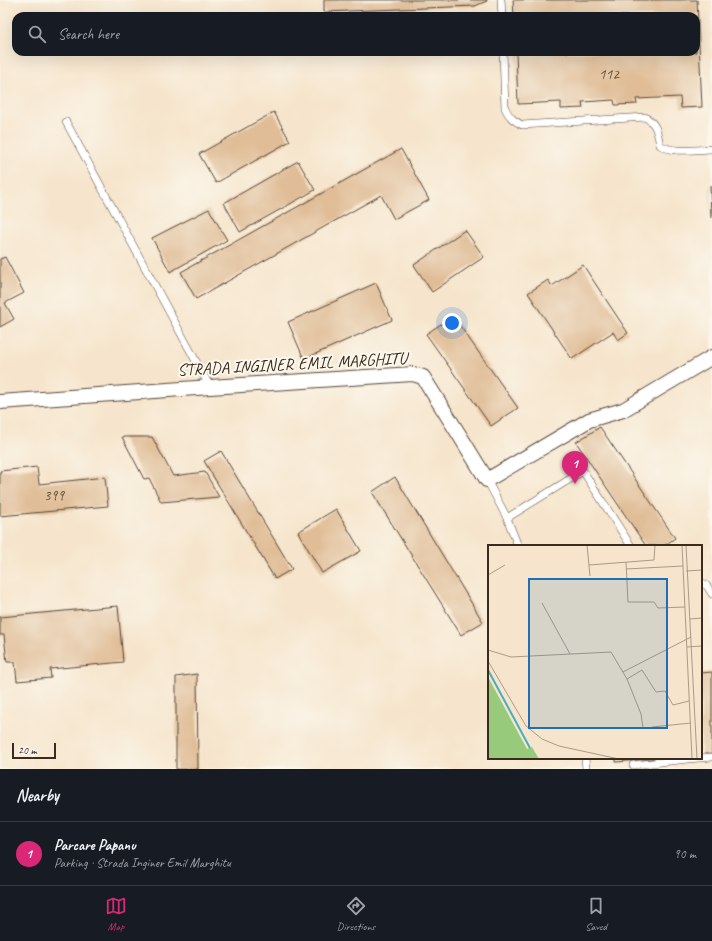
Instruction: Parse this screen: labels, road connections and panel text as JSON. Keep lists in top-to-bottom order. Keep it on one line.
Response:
{"streets":{"street":["STRADA INGINER EMIL MARGHITU"]},"house_numbers":["112","399"],"scale_bar":"20 m","page":{"search":"Search here","pins":"1","scale":"20 m","heading":"Nearby","list":[{"mark":"1","name":"Parcare Papanu","note":"Parking · Strada Inginer Emil Marghitu","value":"90 m"}],"nav":["Map","Directions","Saved"]}}
